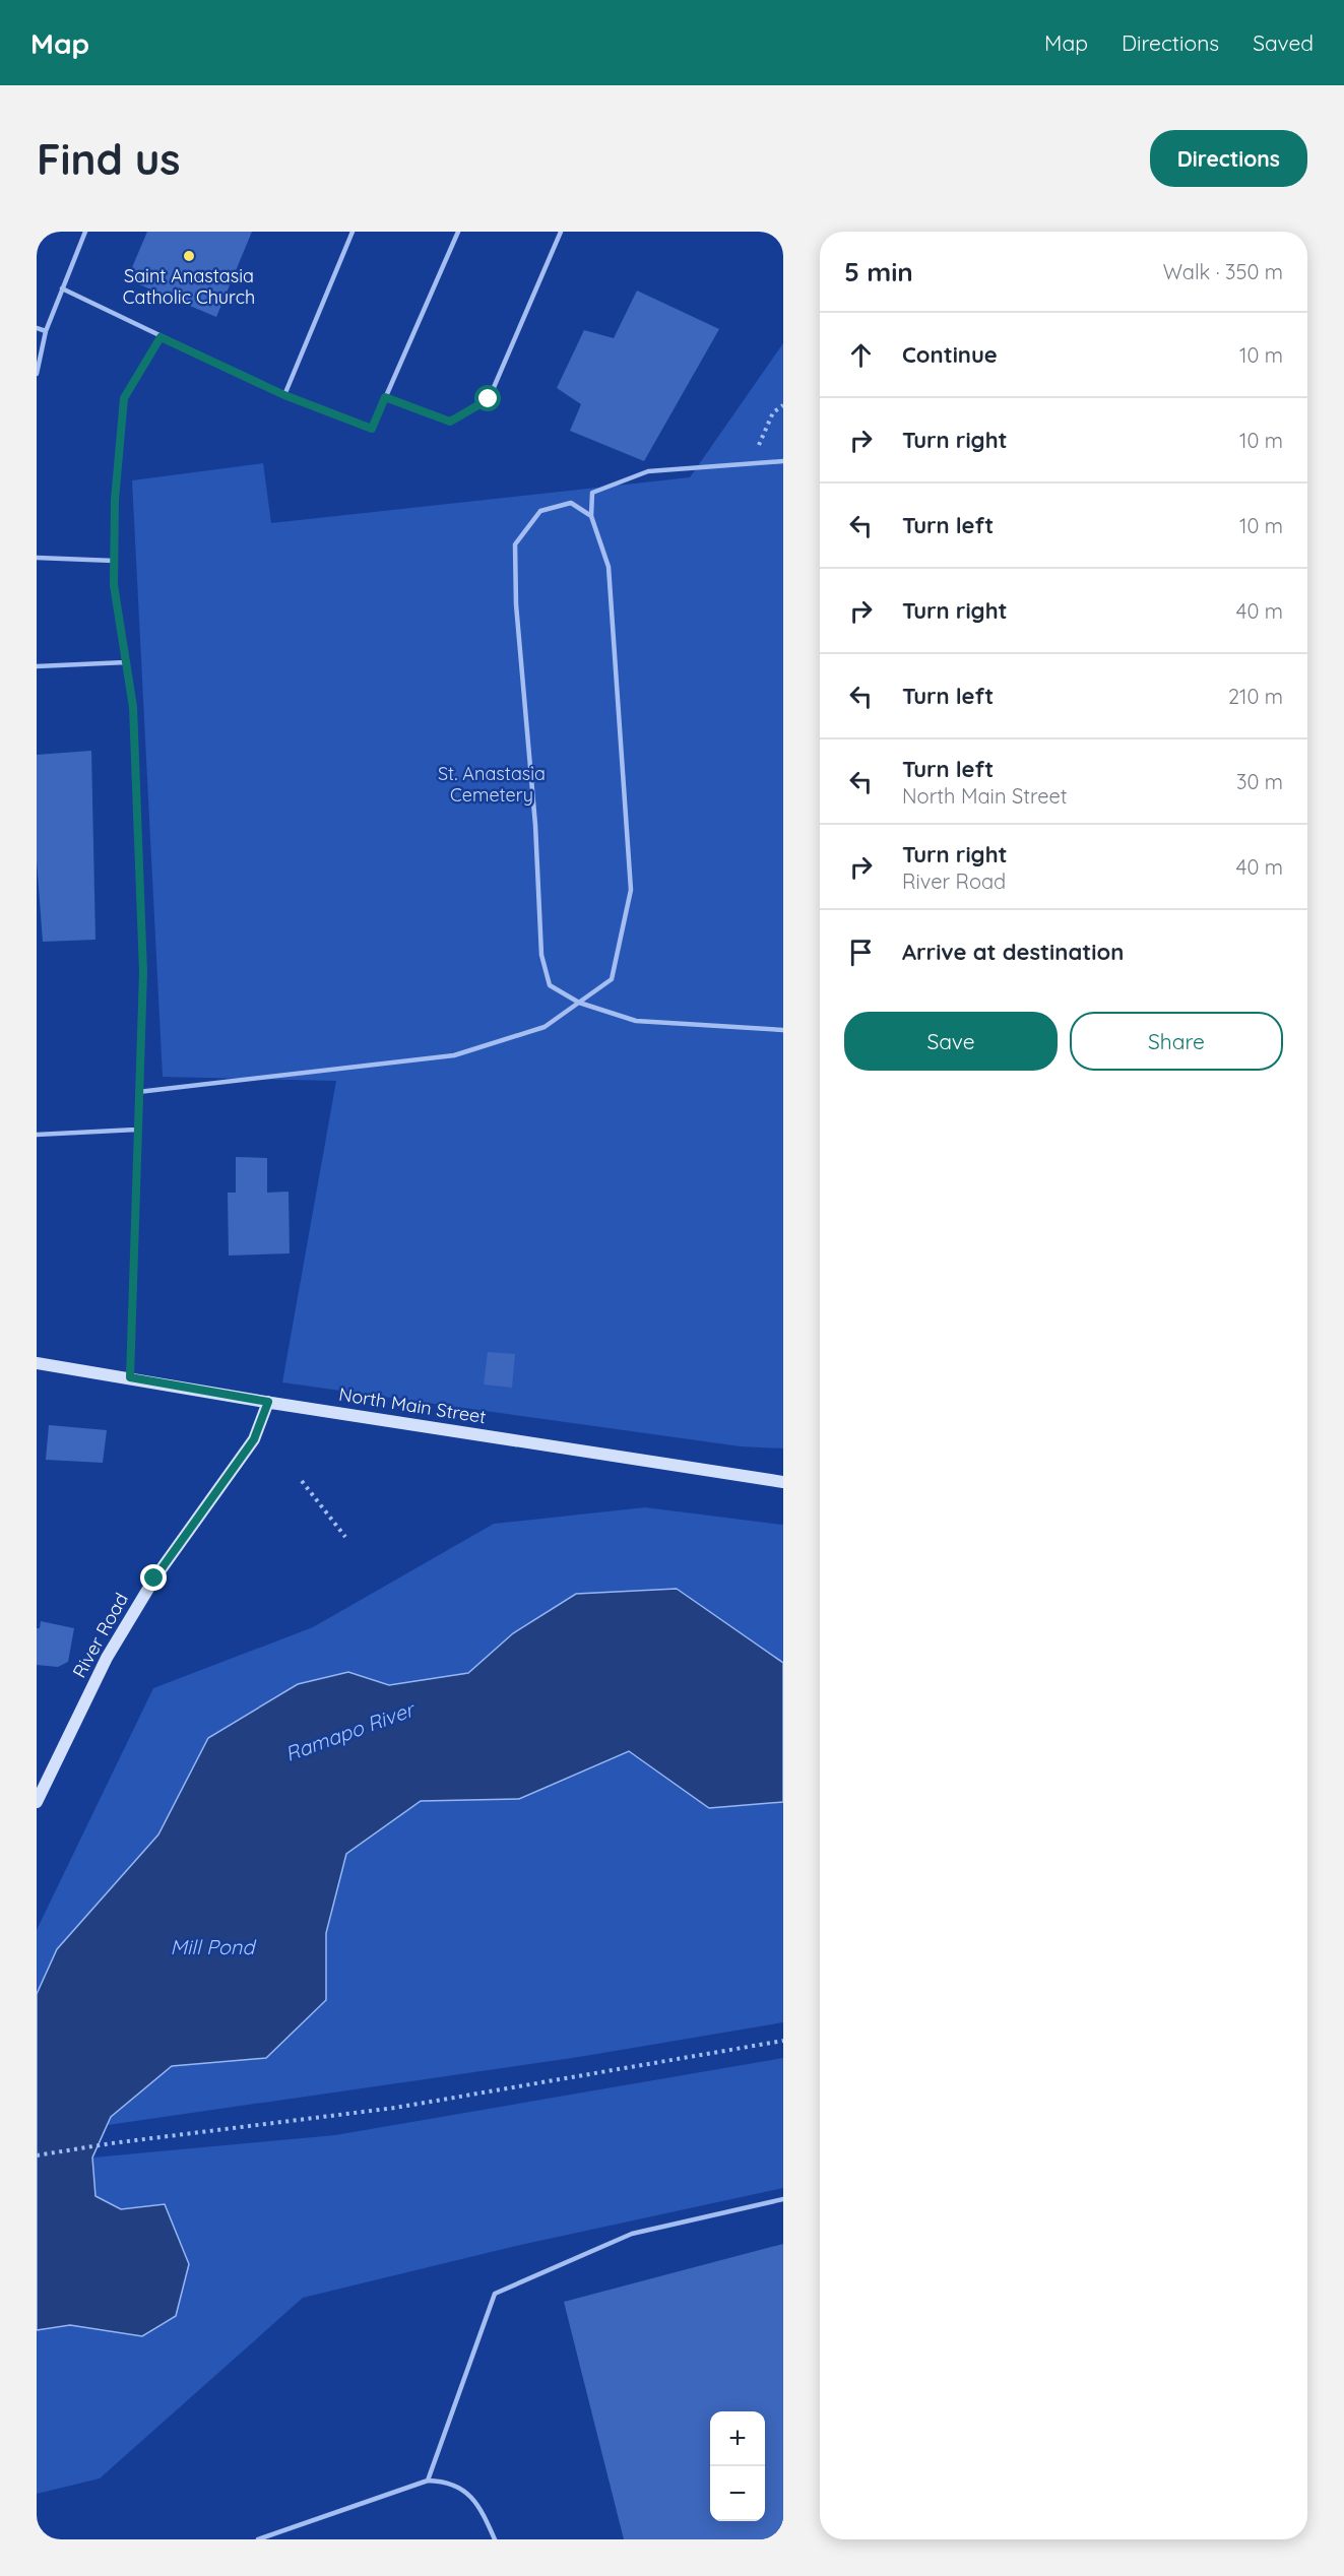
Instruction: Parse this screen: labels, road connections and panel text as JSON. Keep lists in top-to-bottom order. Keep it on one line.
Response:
{"streets":{"street":["North Main Street","River Road"]},"crossings":[["North Main Street","River Road"]],"water":["Ramapo River","Mill Pond"],"parks":["St. Anastasia Cemetery"],"places":["Saint Anastasia Catholic Church"],"page":{"header":"Map","nav":["Map","Directions","Saved"],"buttons":["Directions",["Save","Share"]],"title":"Find us","heading":["5 min","Walk · 350 m"],"list":[["Continue","10 m"],["Turn right","10 m"],["Turn left","10 m"],["Turn right","40 m"],["Turn left","210 m"],["Turn left","North Main Street","30 m"],["Turn right","River Road","40 m"],"Arrive at destination"],"map_buttons":["+","−"]}}
